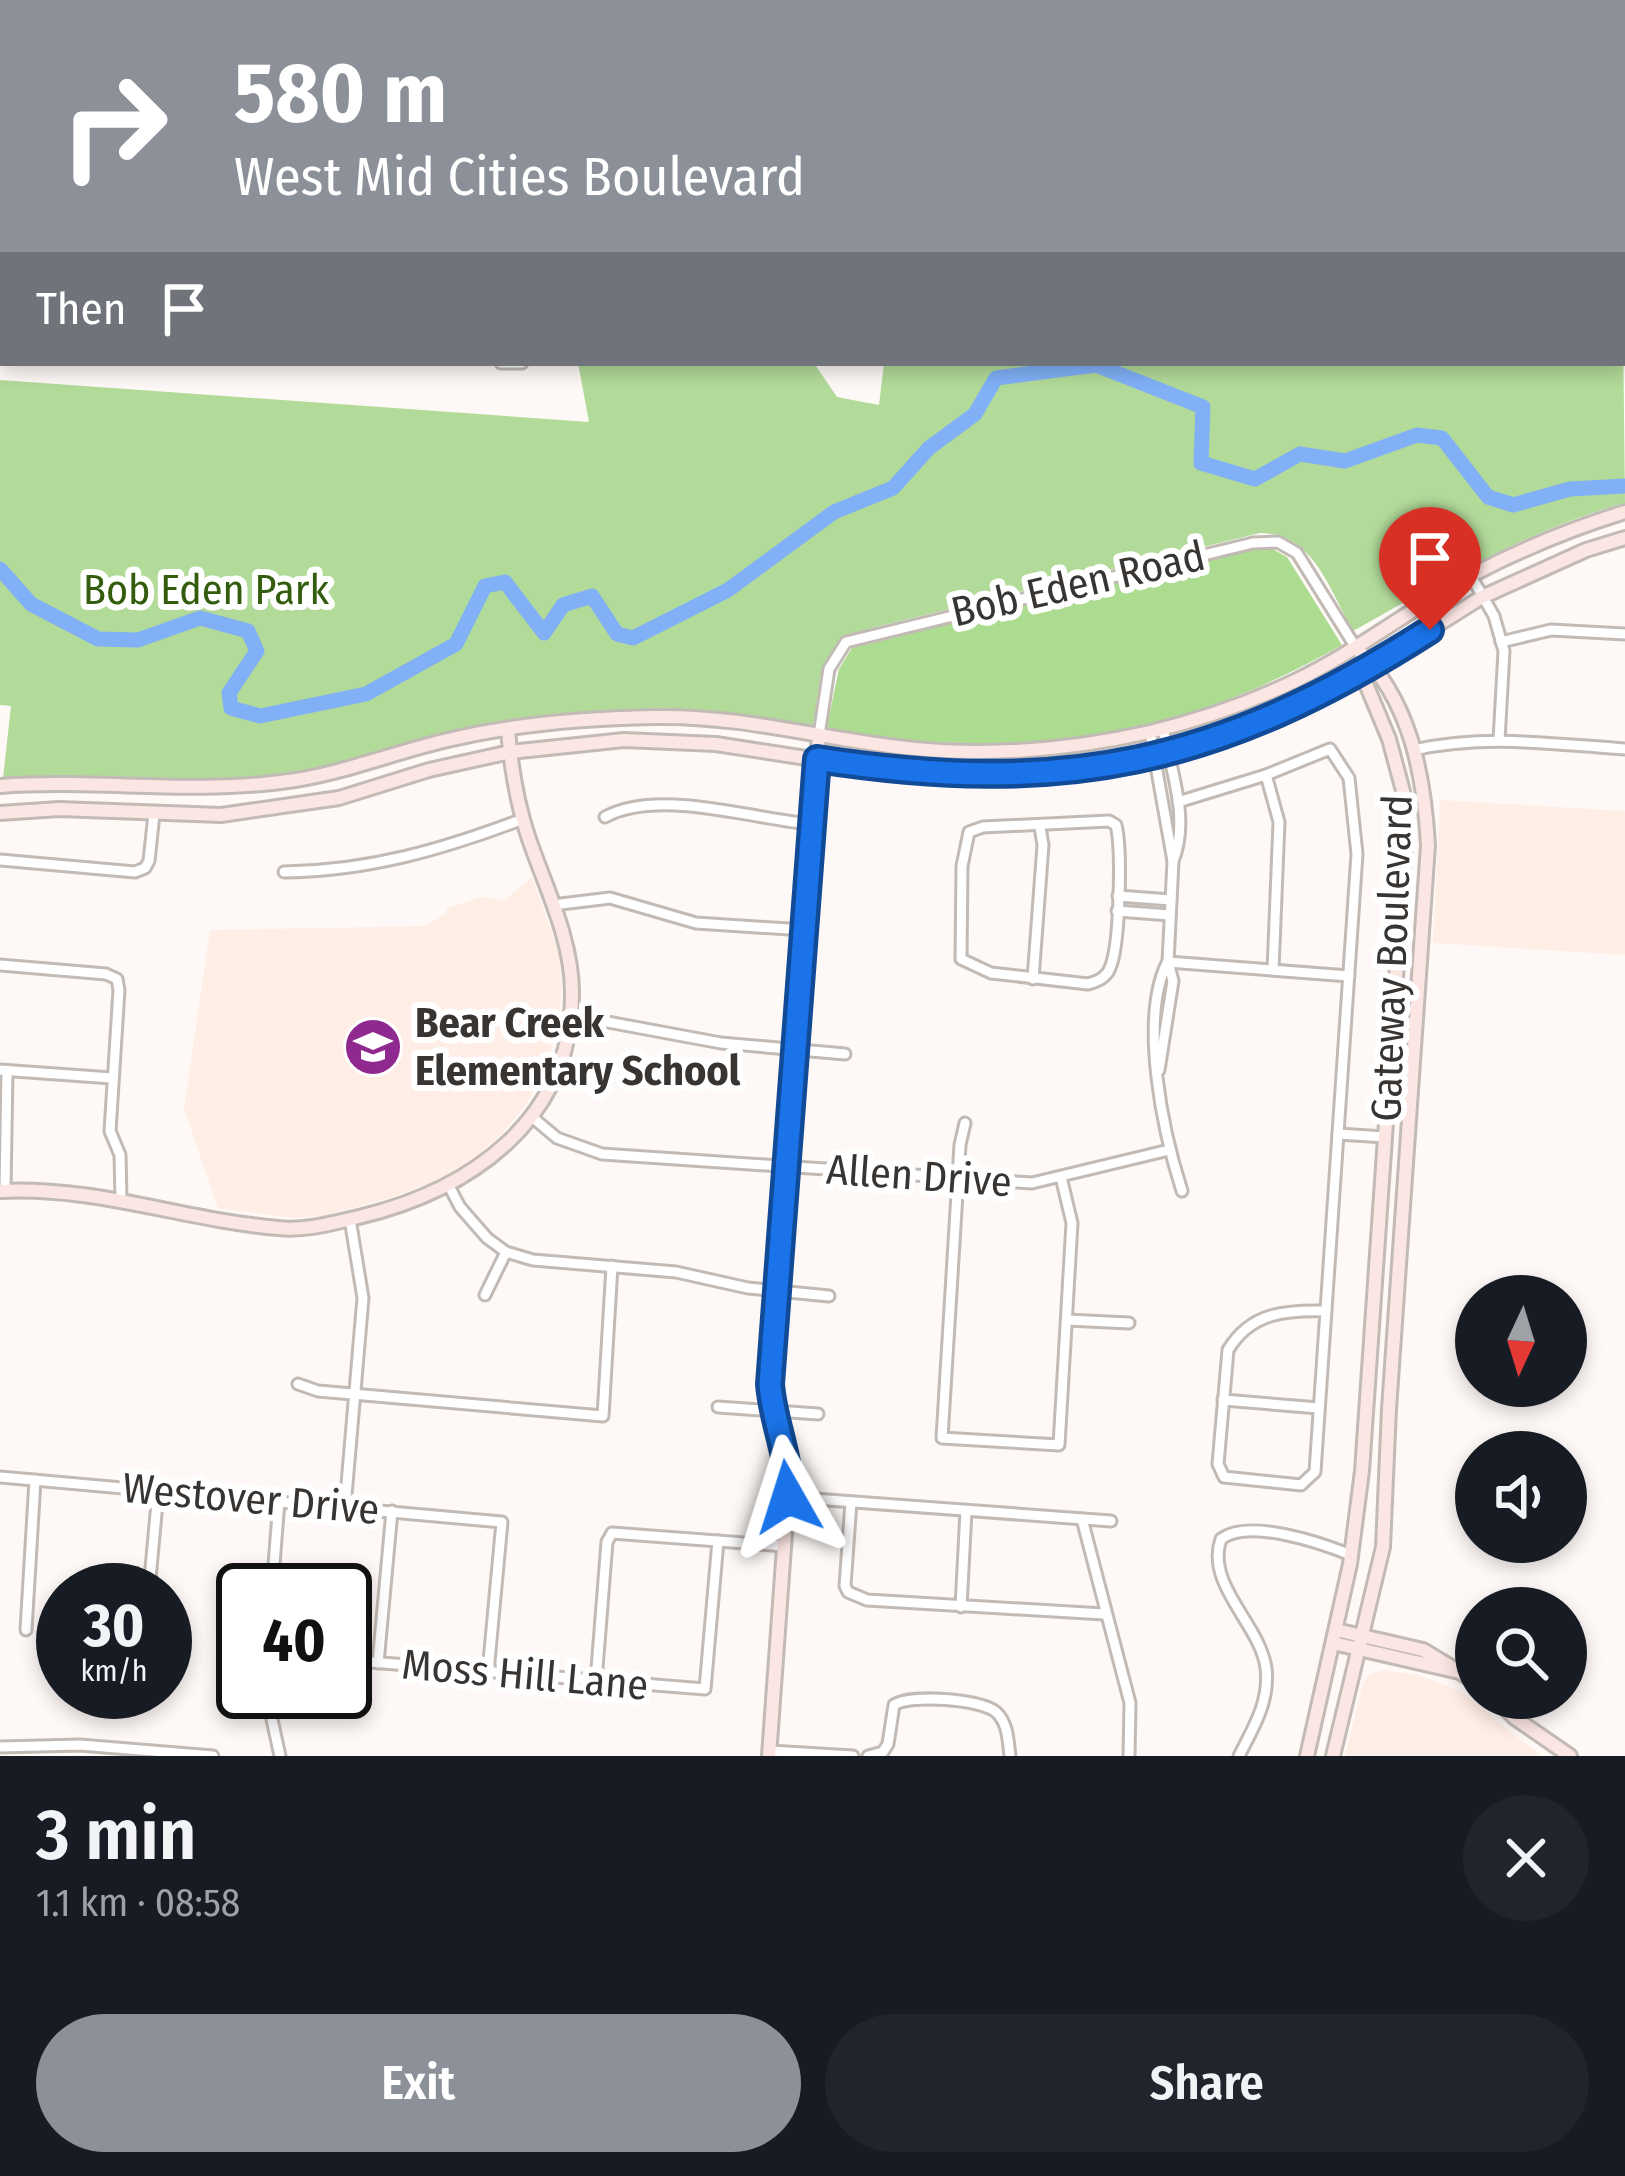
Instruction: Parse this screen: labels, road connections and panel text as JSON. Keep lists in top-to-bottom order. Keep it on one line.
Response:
{"streets":{"street":["Bob Eden Road","Gateway Boulevard","Allen Drive","Westover Drive","Moss Hill Lane"]},"crossings":[["Bob Eden Road","Gateway Boulevard"],["Westover Drive","Moss Hill Lane"]],"parks":["Bob Eden Park"],"places":{"school or university":["Bear Creek Elementary School"]},"north":"bottom","page":{"turn":["580 m","West Mid Cities Boulevard"],"then":"Then","speed":"30 km/h","limit":"40","heading":["3 min","1.1 km · 08:58"],"buttons":["Exit","Share"]}}
